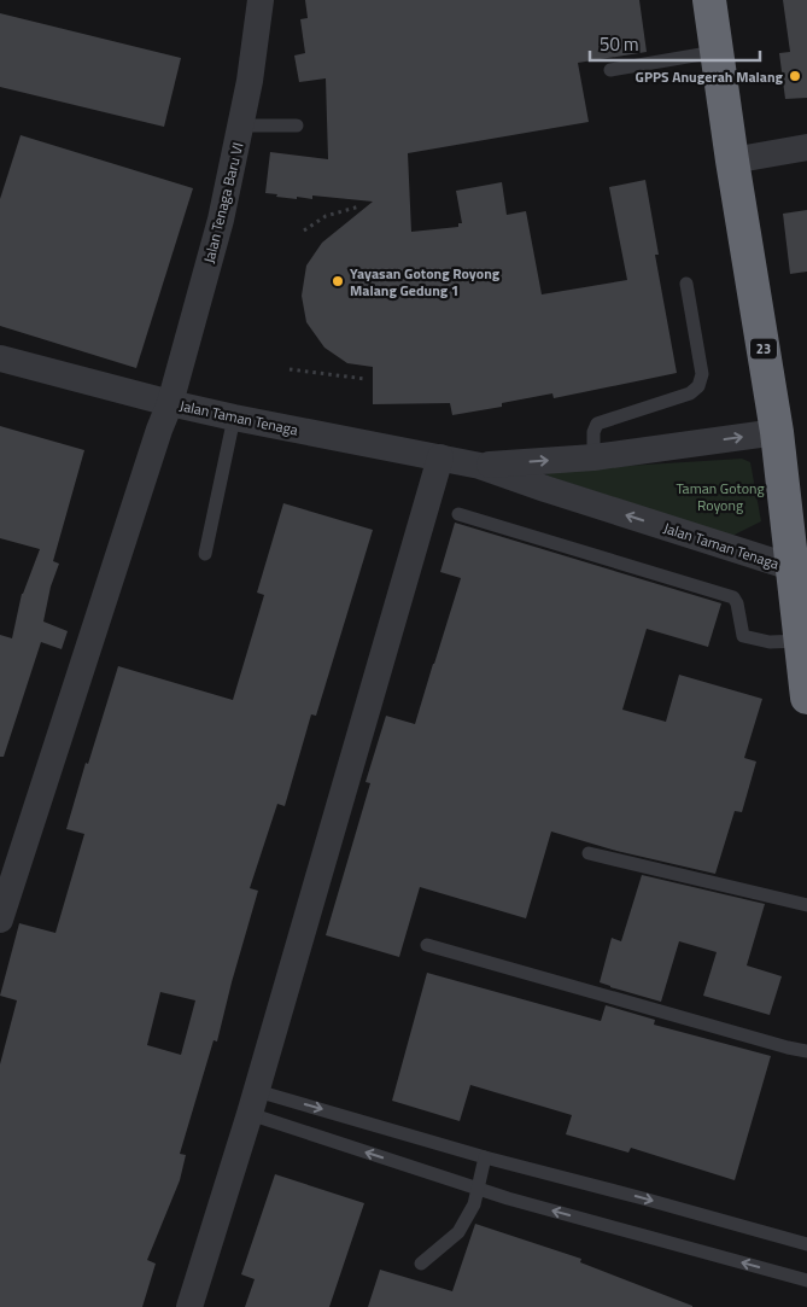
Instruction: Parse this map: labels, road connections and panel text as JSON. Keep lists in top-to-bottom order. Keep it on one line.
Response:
{"streets":{"highway":["23"],"street":["Jalan Tenaga Baru VI","Jalan Taman Tenaga"]},"crossings":[["Jalan Tenaga Baru VI","Jalan Taman Tenaga"],["23","Jalan Taman Tenaga"]],"parks":["Taman Gotong Royong"],"places":["GPPS Anugerah Malang","Yayasan Gotong Royong Malang Gedung 1"],"scale_bar":"50 m"}
